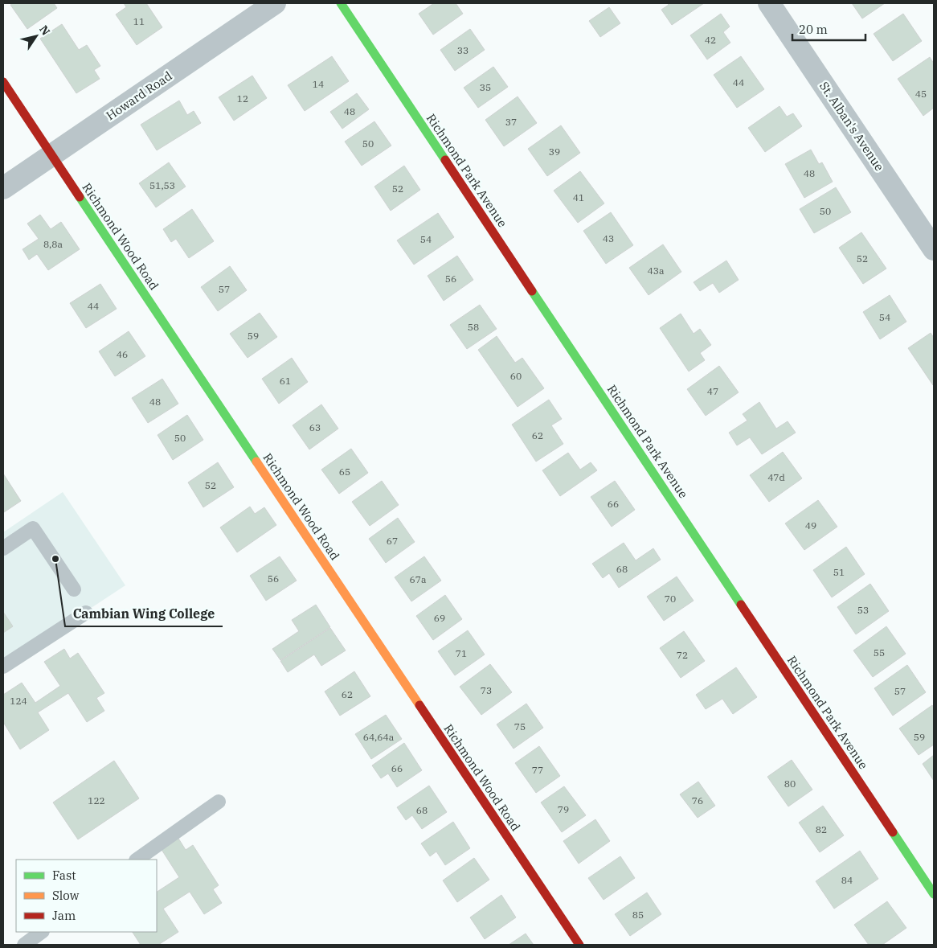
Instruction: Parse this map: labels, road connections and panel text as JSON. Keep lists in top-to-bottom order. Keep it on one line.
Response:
{"streets":{"street":["Howard Road","St. Alban's Avenue","Richmond Park Avenue","Richmond Wood Road"]},"crossings":[["Howard Road","Richmond Wood Road"]],"places":["Cambian Wing College"],"house_numbers":["11","42","33","44","14","35","45","12","48","37","50","39","48","51,53","52","41","50","43","54","8,8a","52","43a","56","57","44","54","58","59","46","60","61","47","48","63","62","50","65","47d","52","66","49","67","68","51","56","67a","70","53","69","55","71","72","73","57","62","124","75","64,64a","59","66","77","80","122","76","79","68","82","84","85"],"legend":["Fast","Slow","Jam"],"scale_bar":"20 m","north":"top right"}
